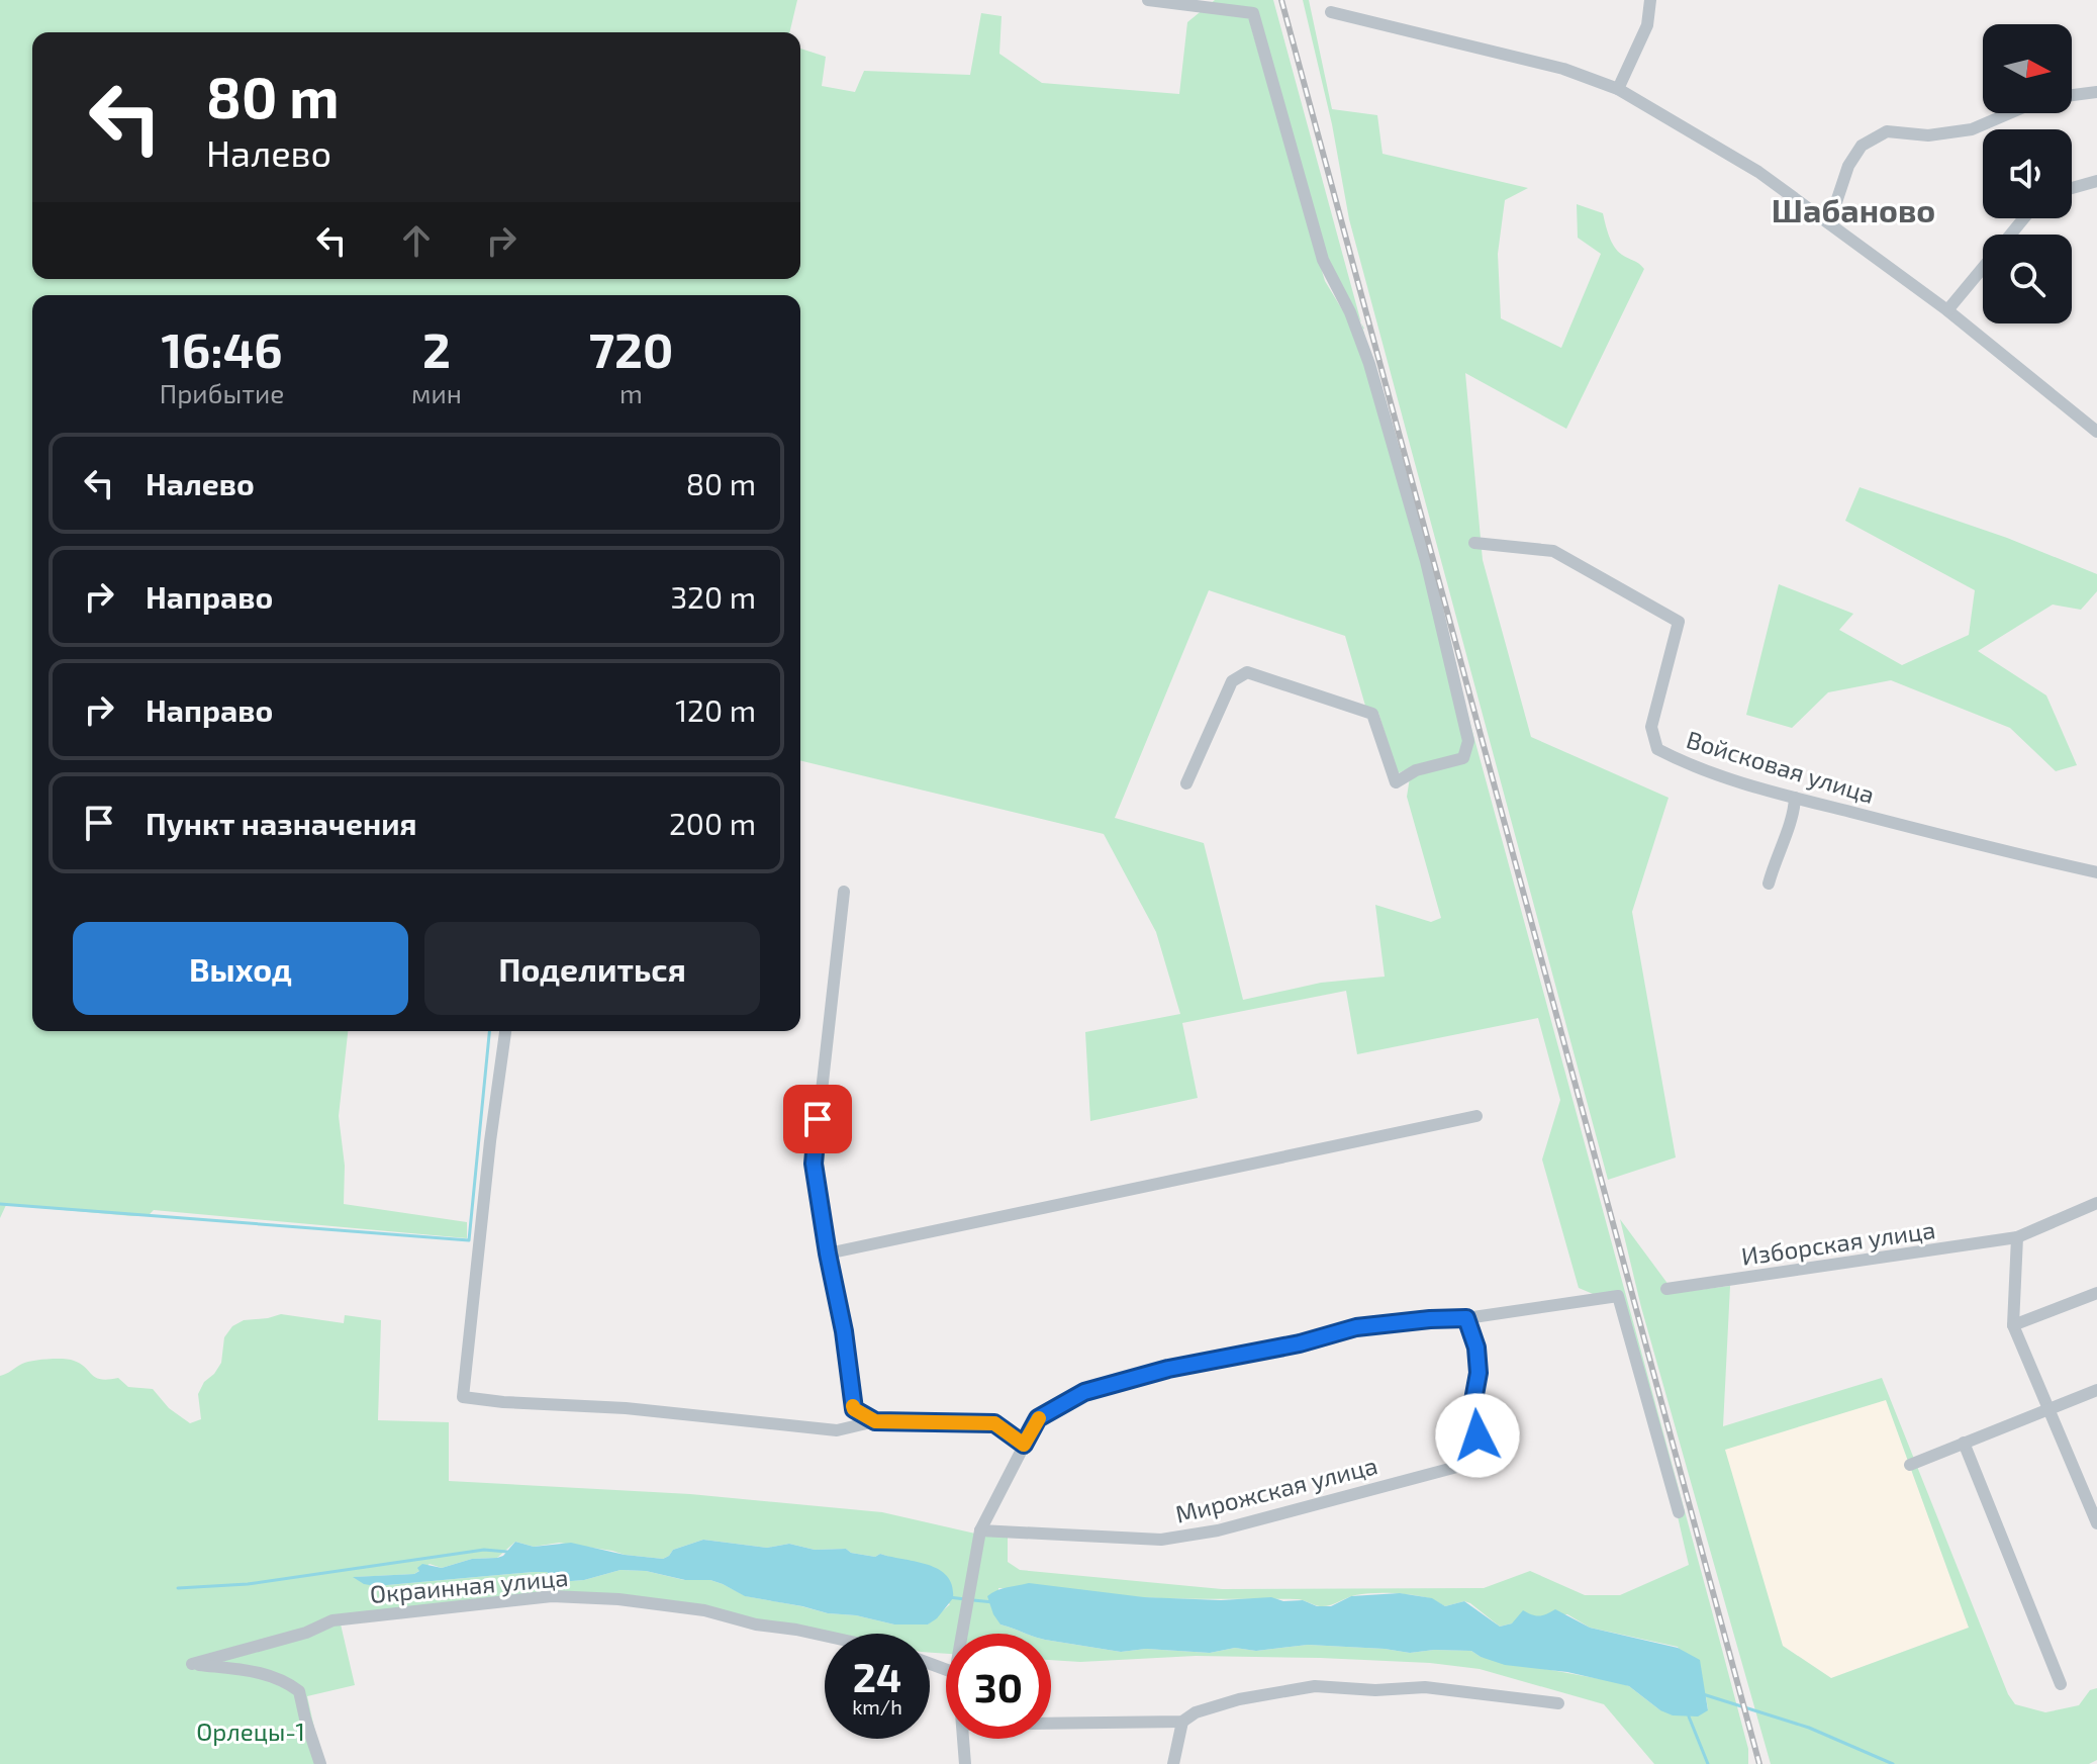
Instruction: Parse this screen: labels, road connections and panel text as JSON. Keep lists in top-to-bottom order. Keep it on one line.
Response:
{"streets":{"street":["Войсковая улица","Изборская улица","Мирожская улица","Окраинная улица"]},"districts":["Шабаново"],"parks":["Орлецы-1"],"north":"right","page":{"turn":["80 m","Налево"],"eta":["16:46","Прибытие","2","мин","720","m"],"list":[{"name":"Налево","value":"80 m"},{"name":"Направо","value":"320 m"},{"name":"Направо","value":"120 m"},{"name":"Пункт назначения","value":"200 m"}],"buttons":["Выход","Поделиться"],"speed":"24 km/h","limit":"30"}}
